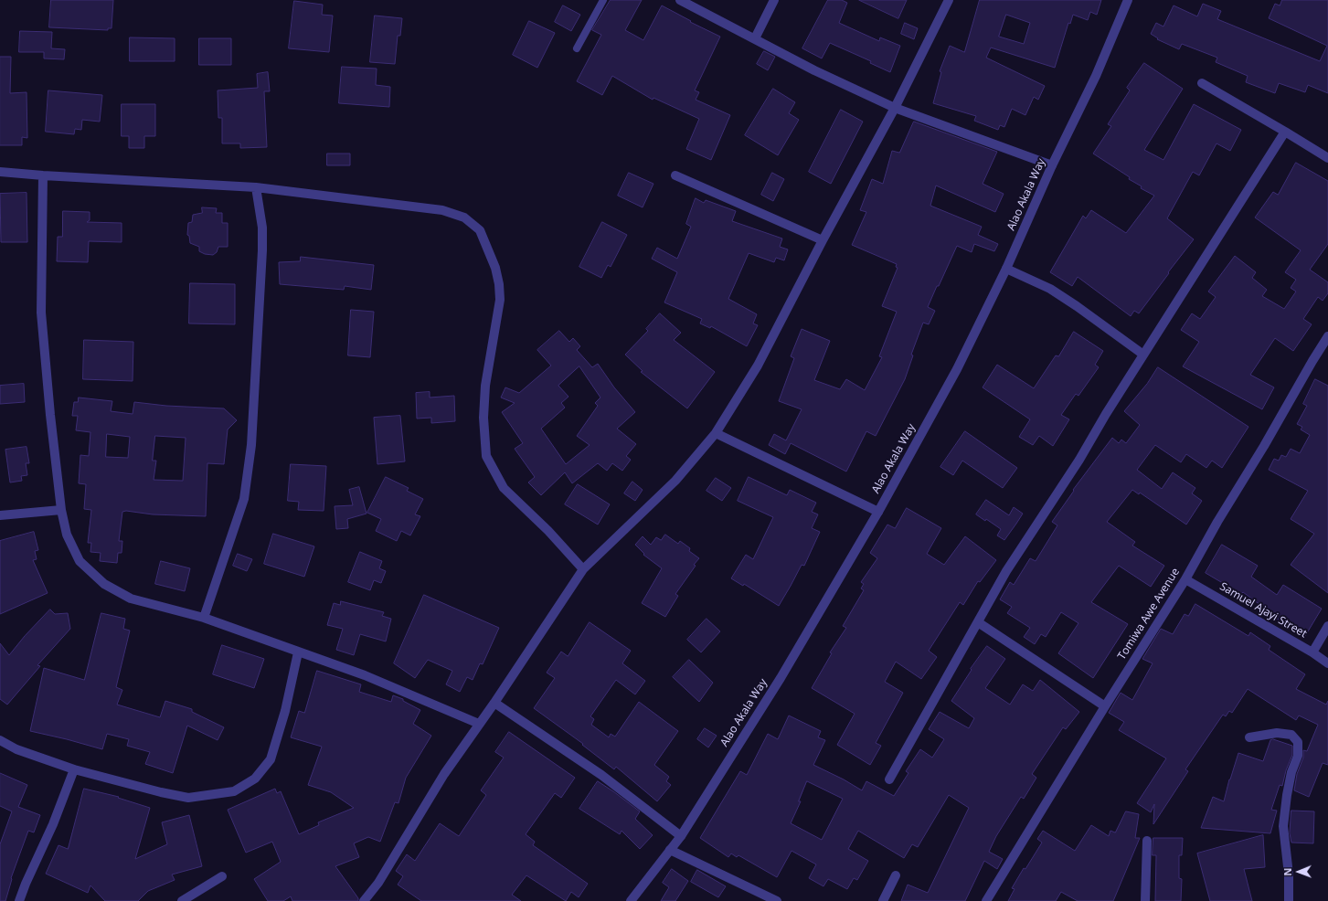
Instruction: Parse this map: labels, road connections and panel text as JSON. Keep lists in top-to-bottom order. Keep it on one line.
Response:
{"streets":{"street":["Alao Akala Way","Samuel Ajayi Street","Tomiwa Awe Avenue"]},"crossings":[["Samuel Ajayi Street","Tomiwa Awe Avenue"]],"north":"left"}
